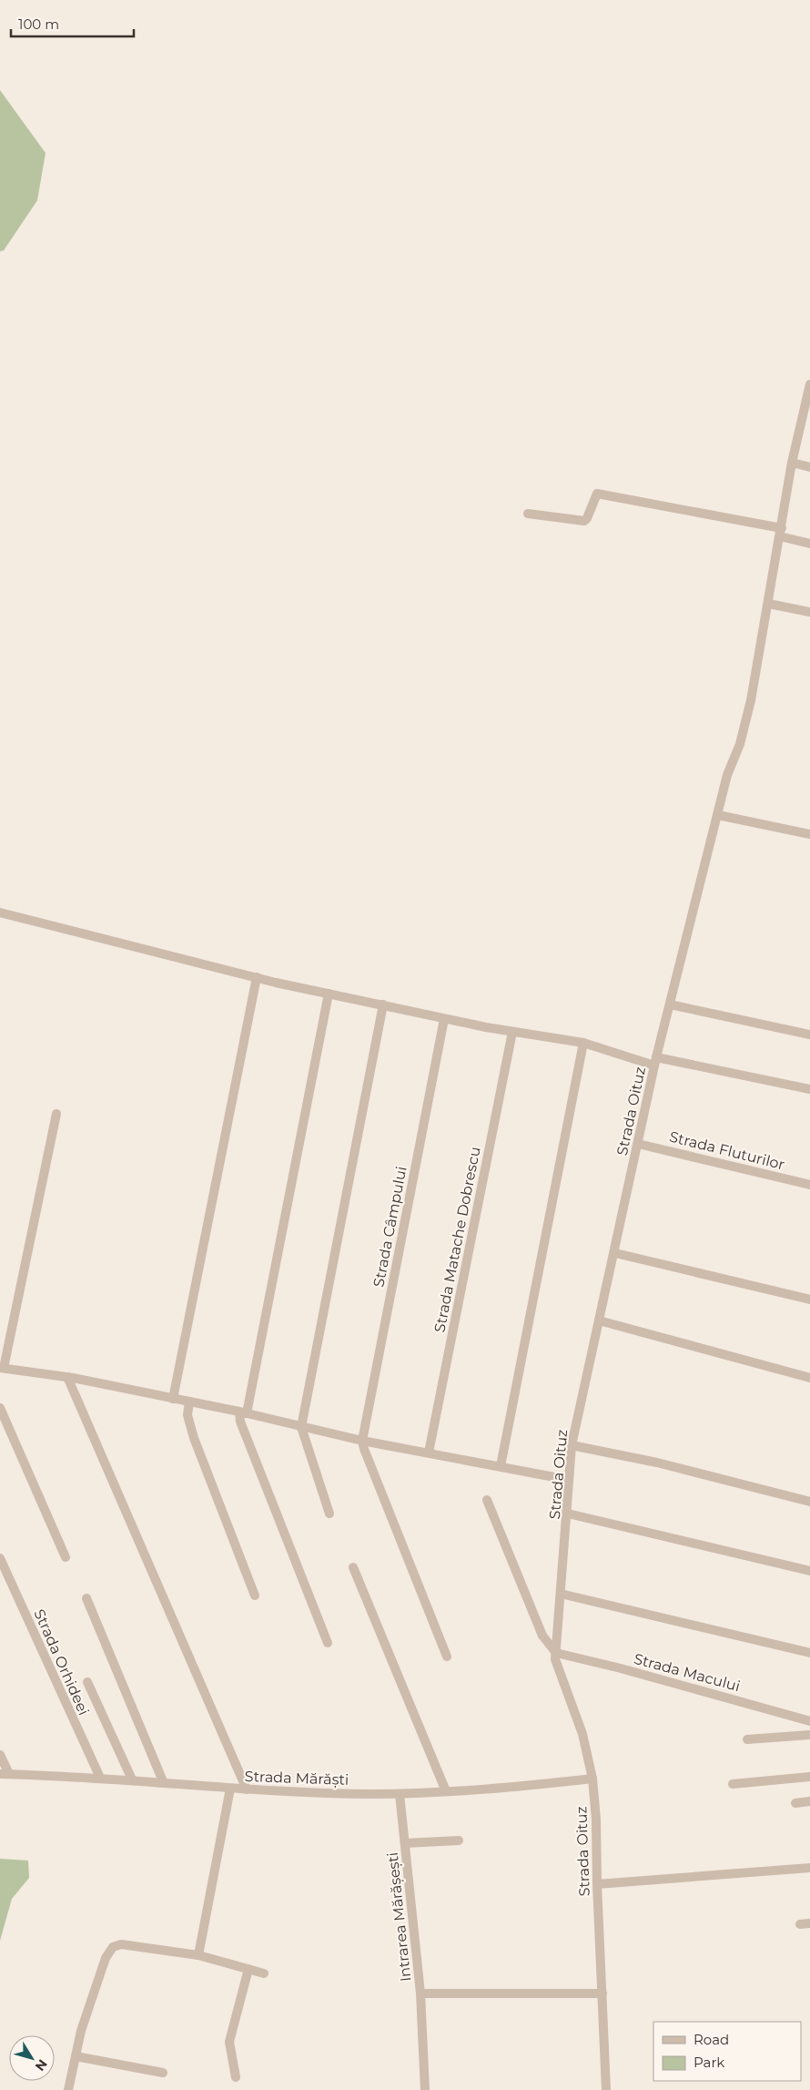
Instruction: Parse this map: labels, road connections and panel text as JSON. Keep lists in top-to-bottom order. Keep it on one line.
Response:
{"streets":{"street":["Strada Oituz","Strada Fluturilor","Strada Câmpului","Strada Matache Dobrescu","Strada Orhideei","Strada Macului","Strada Mărăști","Intrarea Mărășești"]},"crossings":[["Strada Oituz","Strada Fluturilor"],["Strada Oituz","Strada Macului"],["Strada Oituz","Strada Mărăști"],["Strada Oituz","Intrarea Mărășești"],["Strada Orhideei","Strada Mărăști"],["Strada Mărăști","Intrarea Mărășești"]],"legend":["Road","Park"],"scale_bar":"100 m","north":"bottom right"}
